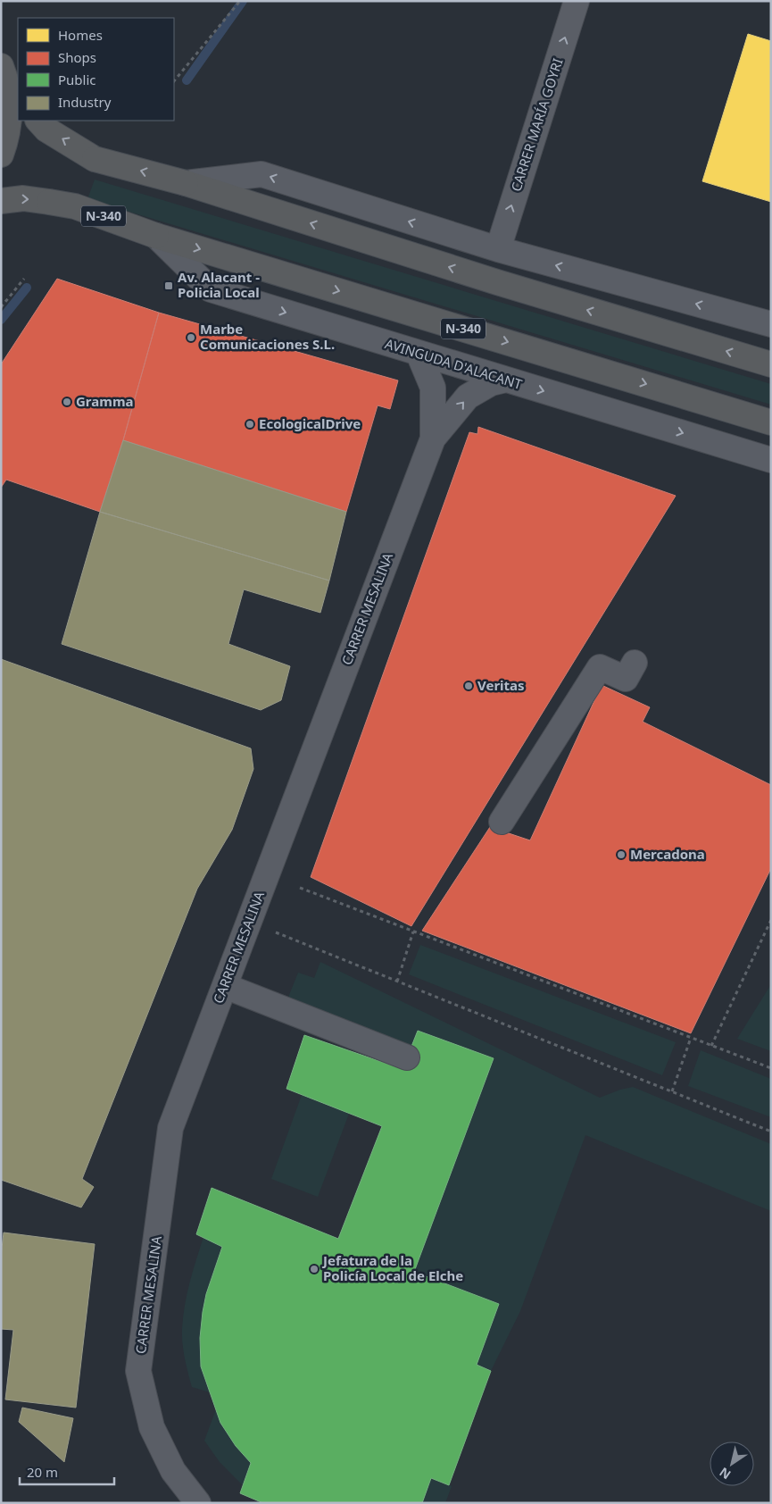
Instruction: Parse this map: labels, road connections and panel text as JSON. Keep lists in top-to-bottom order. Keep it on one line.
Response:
{"streets":{"highway":["N-340","AVINGUDA D'ALACANT"],"street":["CARRER MARÍA GOYRI","CARRER MESALINA"]},"crossings":[["AVINGUDA D'ALACANT","CARRER MESALINA"]],"one_way":["CARRER MARÍA GOYRI"],"places":{"transit":["Av. Alacant - Policia Local"],"other":["Marbe Comunicaciones S.L.","Gramma","EcologicalDrive","Veritas","Mercadona","Jefatura de la Policía Local de Elche"]},"legend":["Homes","Shops","Public","Industry"],"scale_bar":"20 m","north":"bottom left"}
